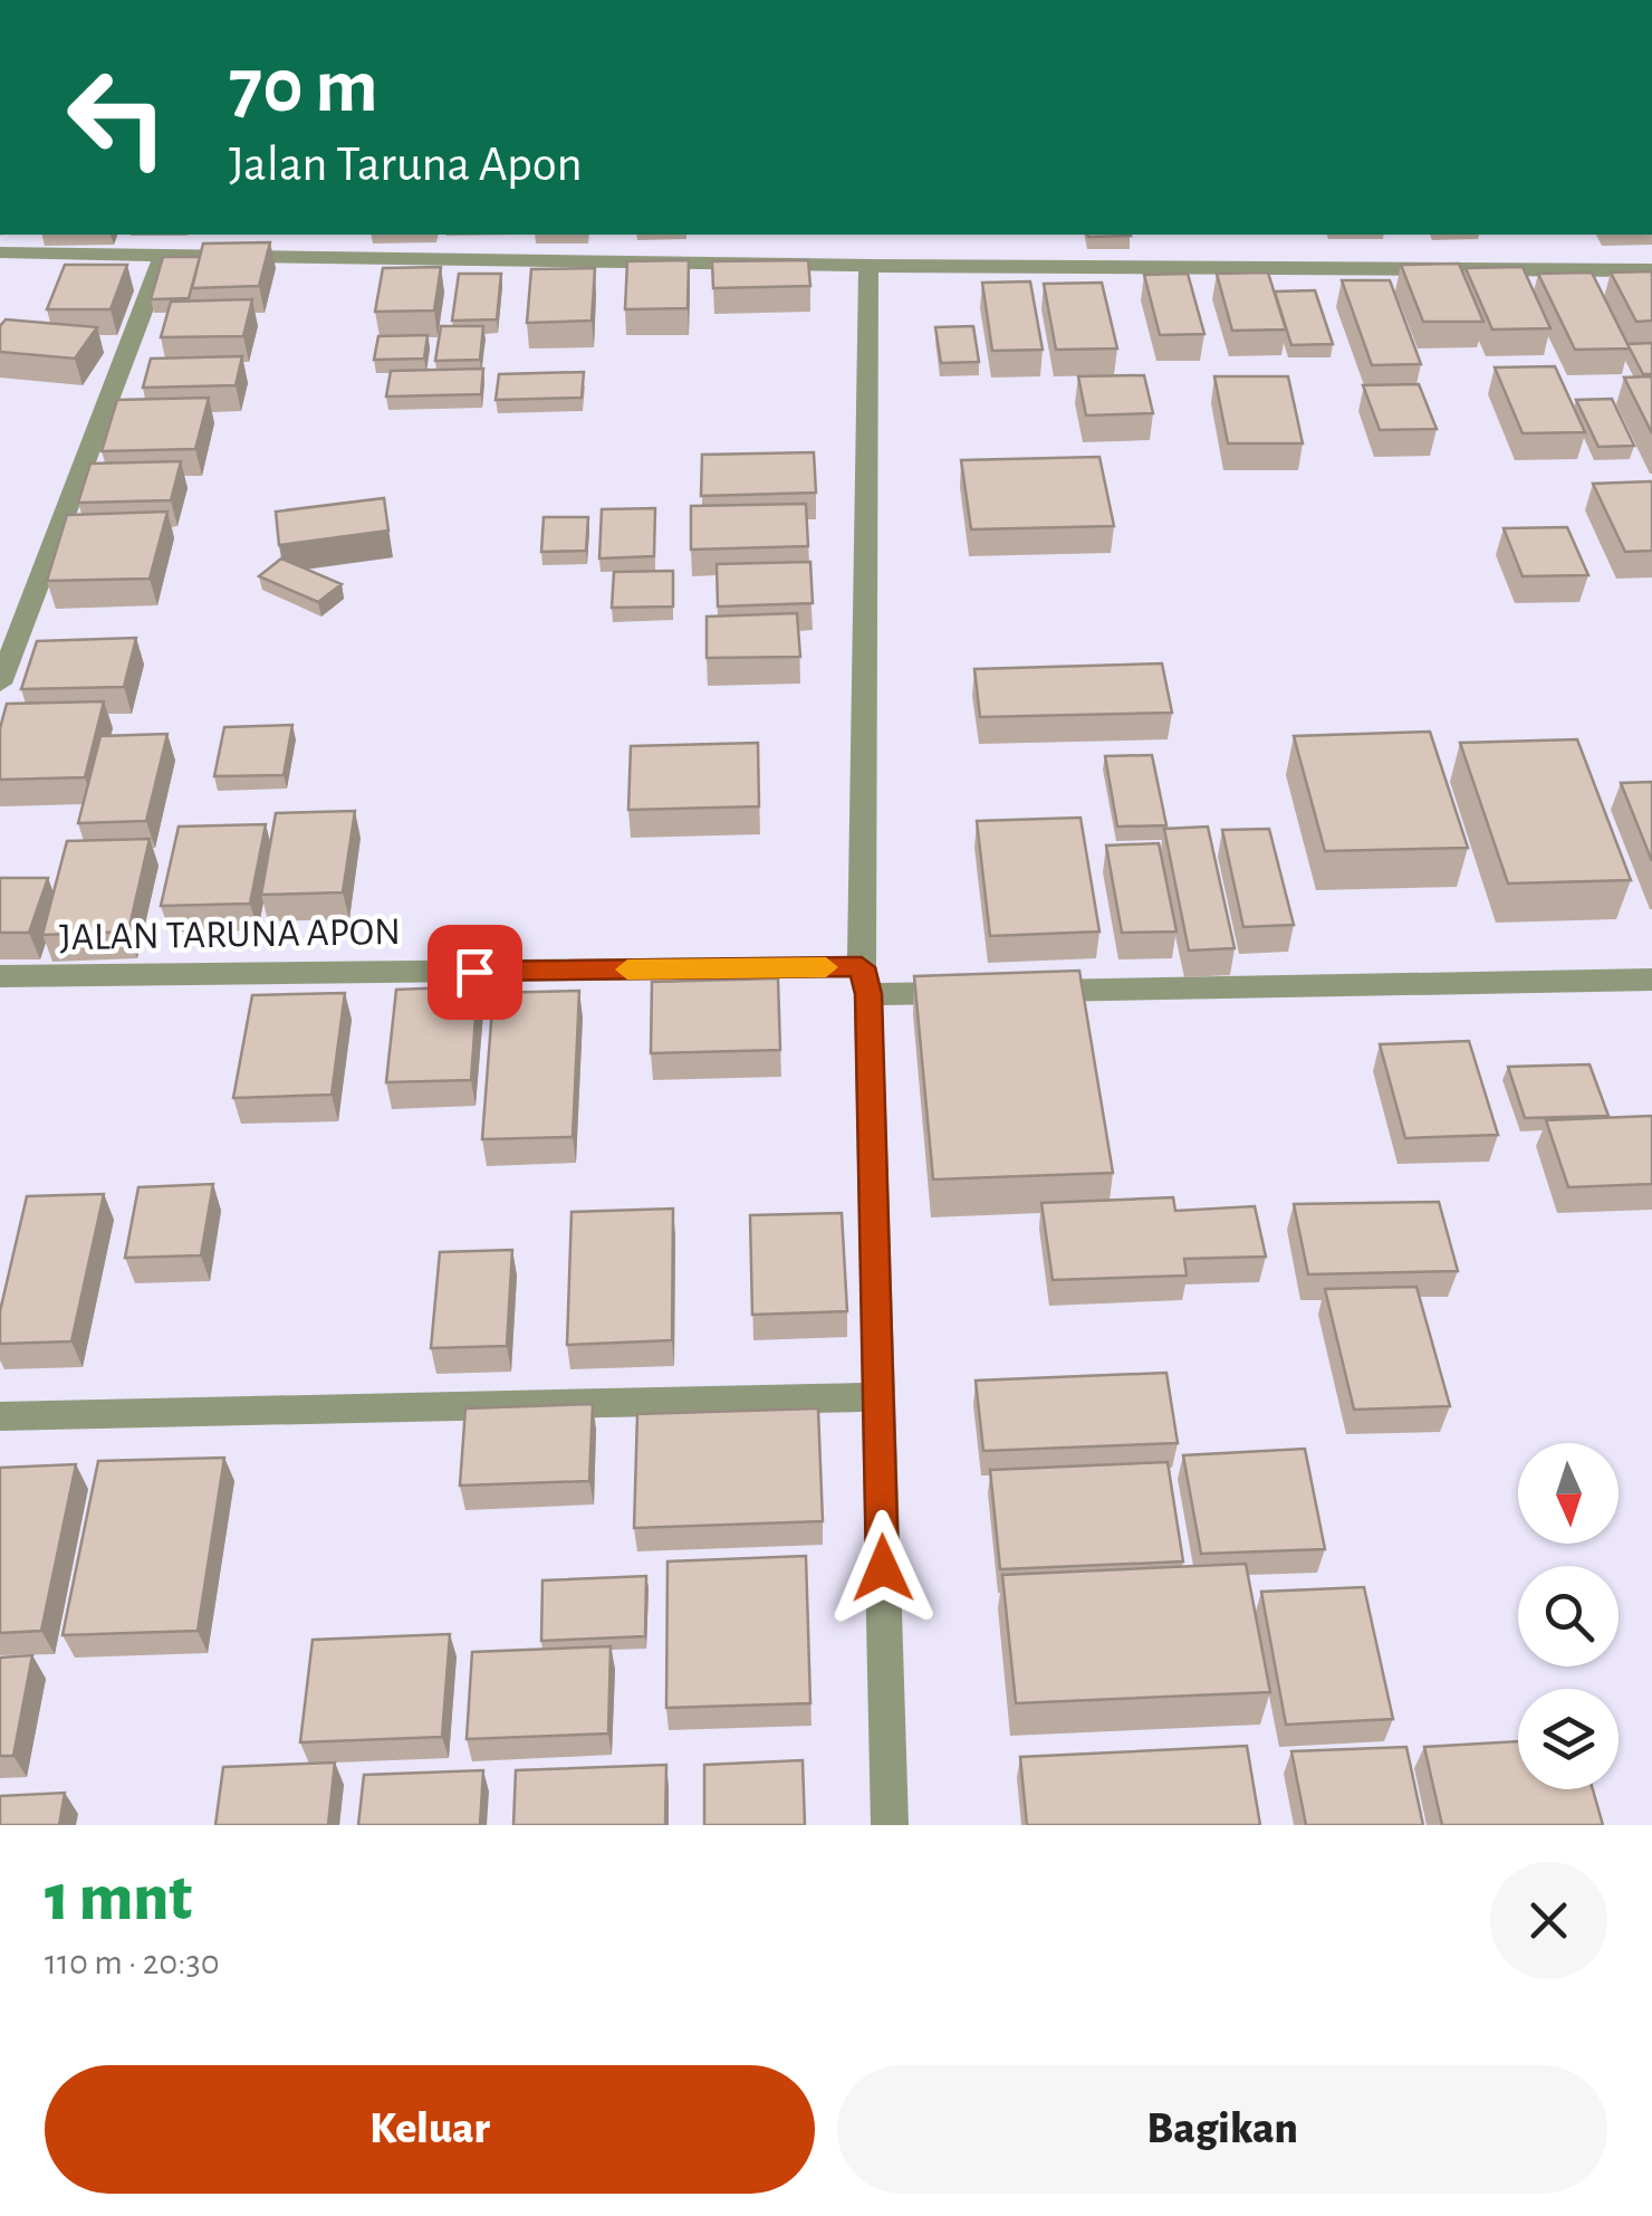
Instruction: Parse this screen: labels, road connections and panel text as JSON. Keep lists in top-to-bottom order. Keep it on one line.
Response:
{"streets":{"street":["JALAN TARUNA APON"]},"north":"bottom","page":{"turn":["70 m","Jalan Taruna Apon"],"heading":["1 mnt","110 m · 20:30"],"buttons":["Keluar","Bagikan"]}}
